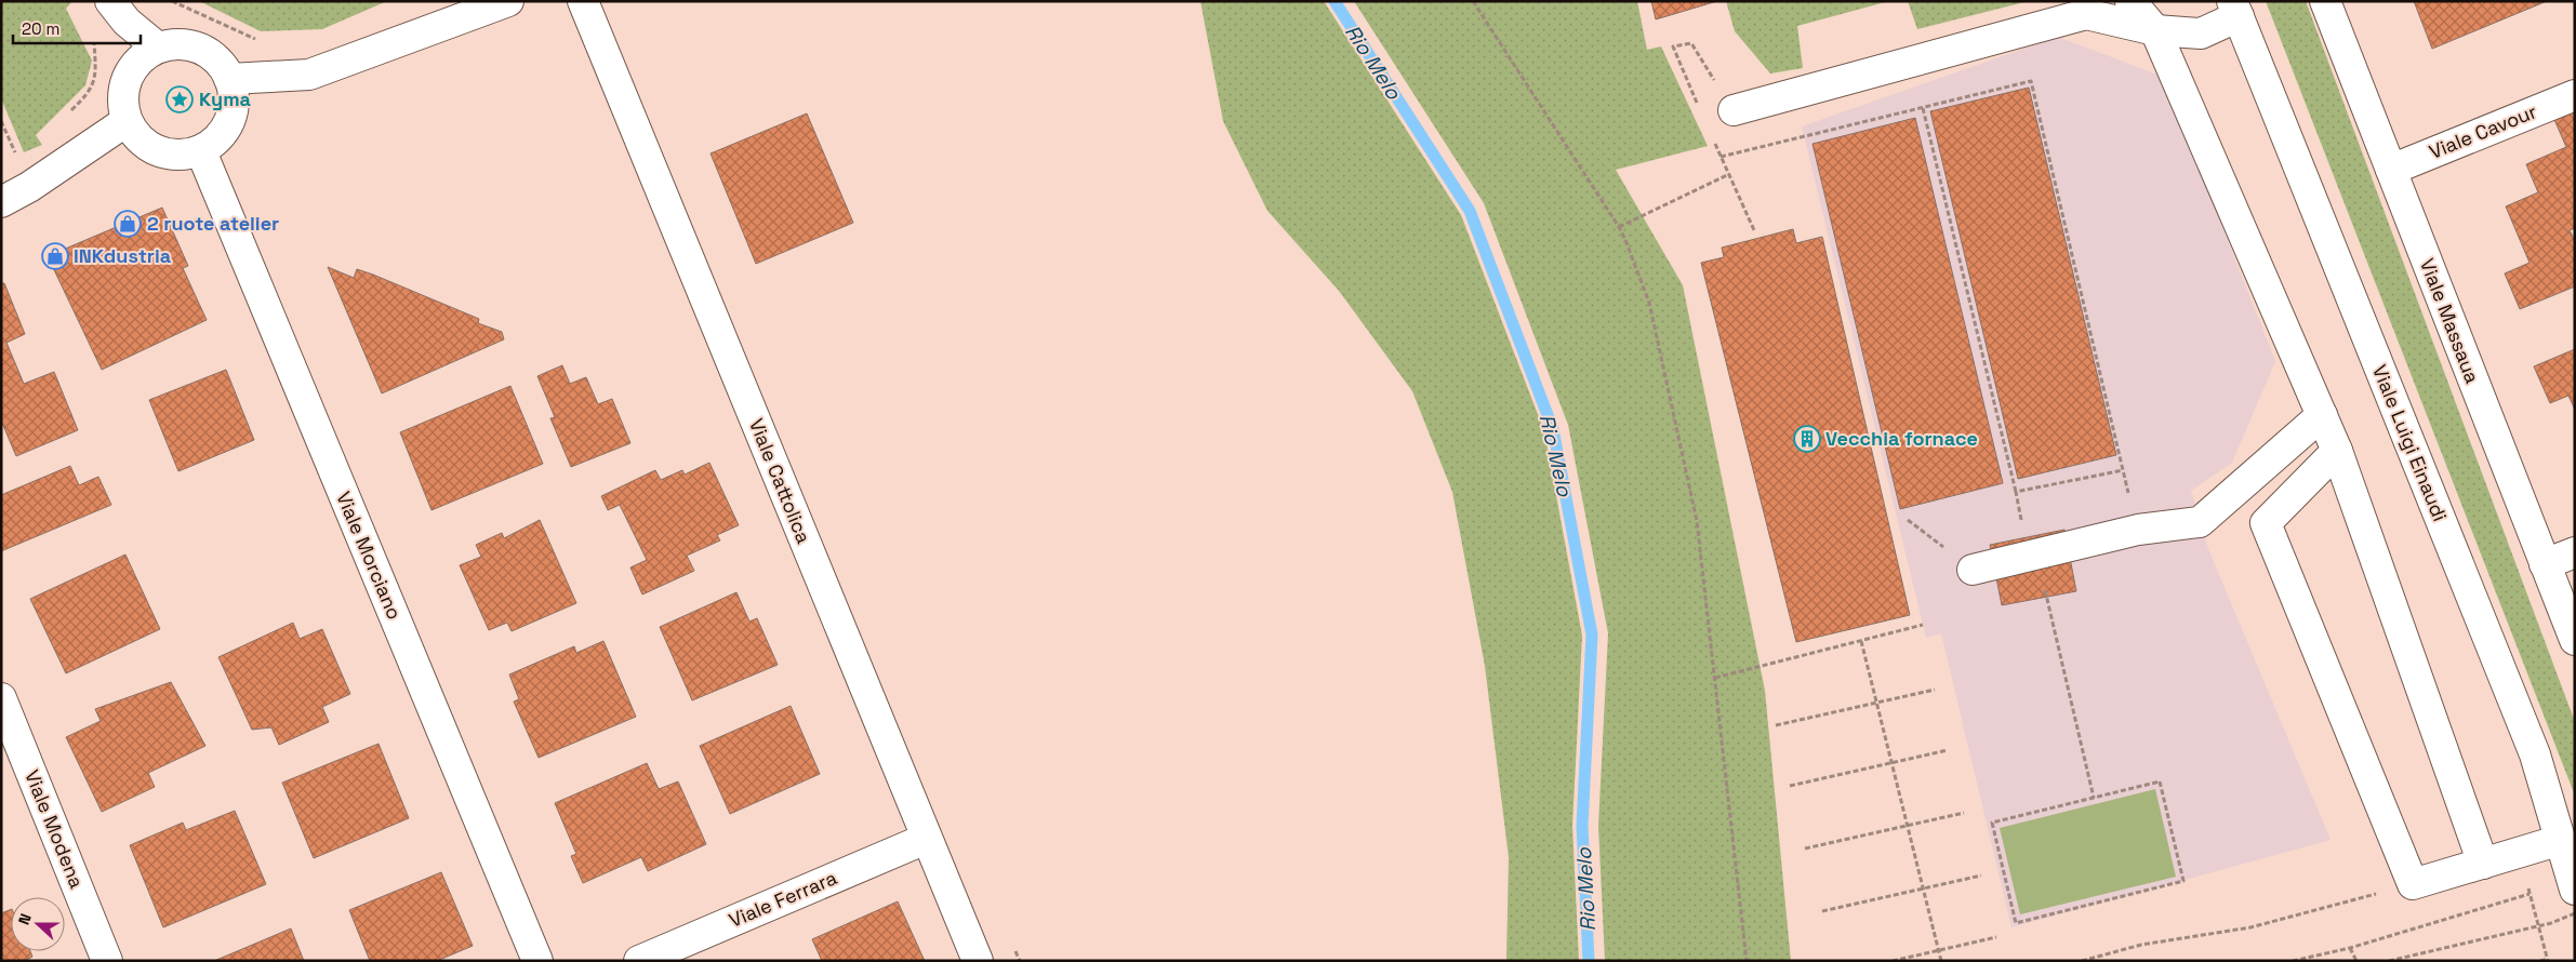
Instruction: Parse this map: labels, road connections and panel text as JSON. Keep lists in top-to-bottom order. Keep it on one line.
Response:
{"streets":{"street":["Viale Cavour","Viale Massaua","Viale Luigi Einaudi","Viale Cattolica","Viale Morciano","Viale Modena","Viale Ferrara"]},"crossings":[["Viale Cavour","Viale Massaua"],["Viale Cattolica","Viale Ferrara"]],"water":["Rio Melo"],"places":{"place":["Kyma"],"shop":["2 ruote atelier","INKdustria"],"building":["Vecchia fornace"]},"scale_bar":"20 m","north":"left"}
